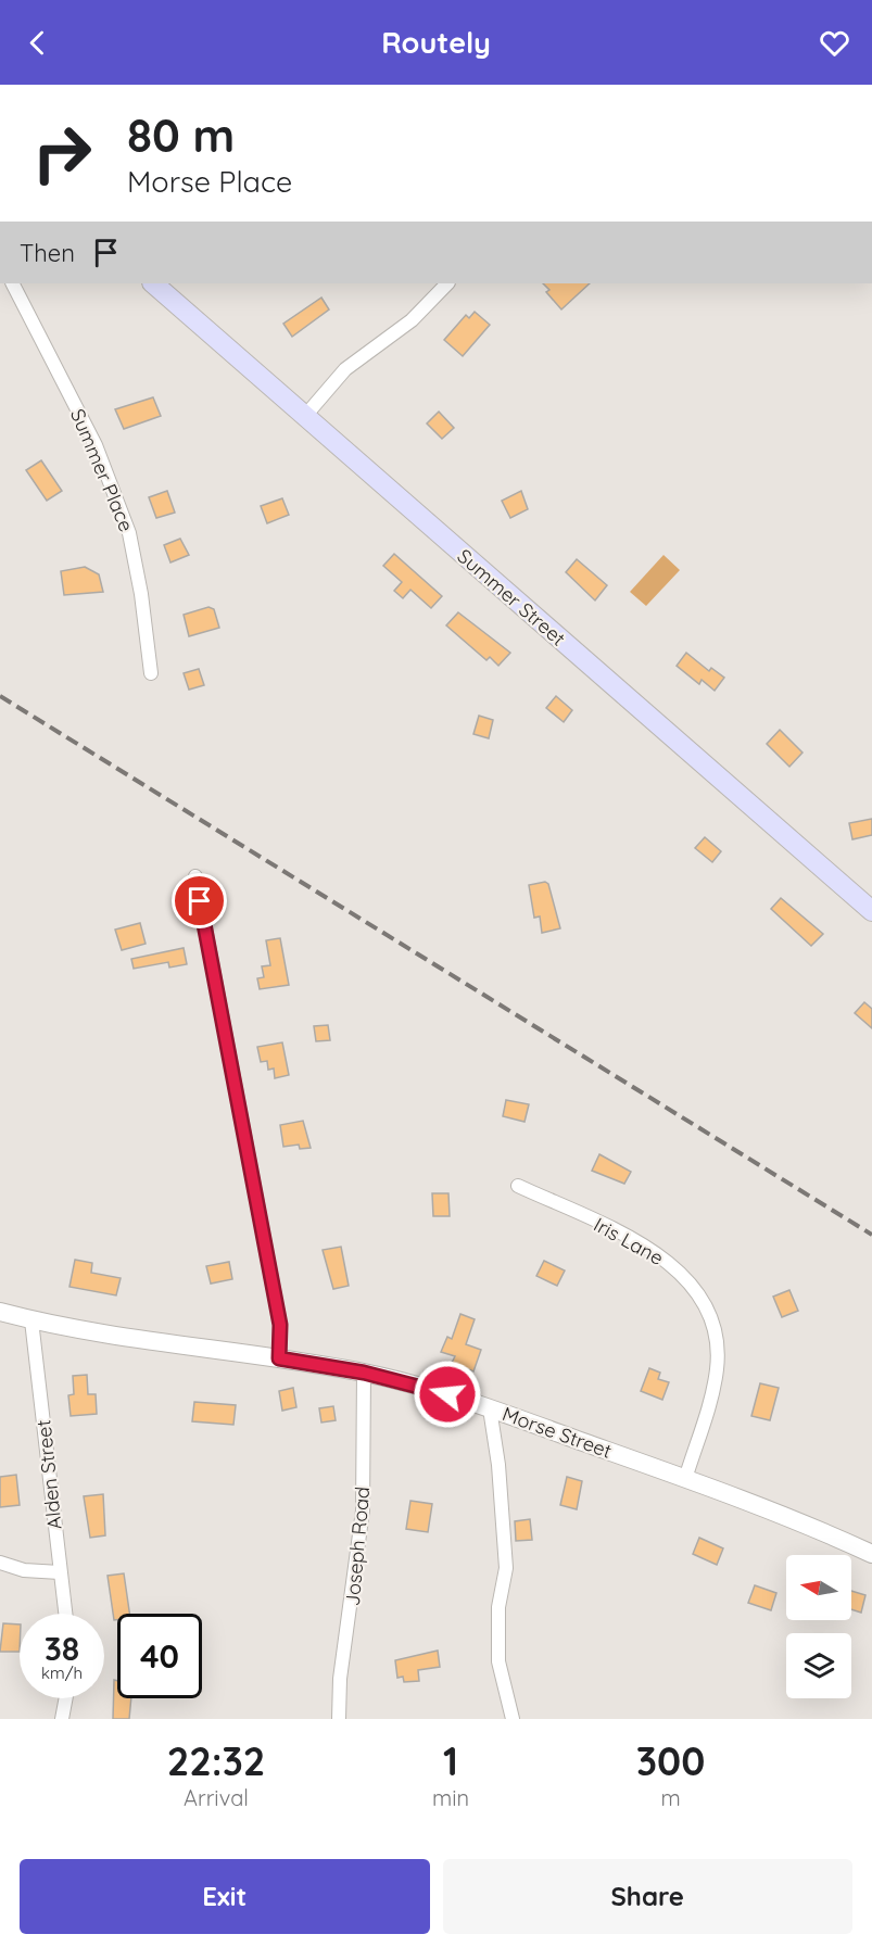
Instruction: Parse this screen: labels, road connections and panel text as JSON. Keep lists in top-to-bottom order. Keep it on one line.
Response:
{"streets":{"main road":["Summer Street"],"street":["Summer Place","Iris Lane","Morse Street","Alden Street","Joseph Road"]},"crossings":[["Iris Lane","Morse Street"],["Morse Street","Alden Street"],["Morse Street","Joseph Road"]],"north":"left","page":{"header":"Routely","turn":["80 m","Morse Place"],"then":"Then","speed":"38 km/h","limit":"40","eta":["22:32","Arrival","1","min","300","m"],"buttons":["Exit","Share"]}}
